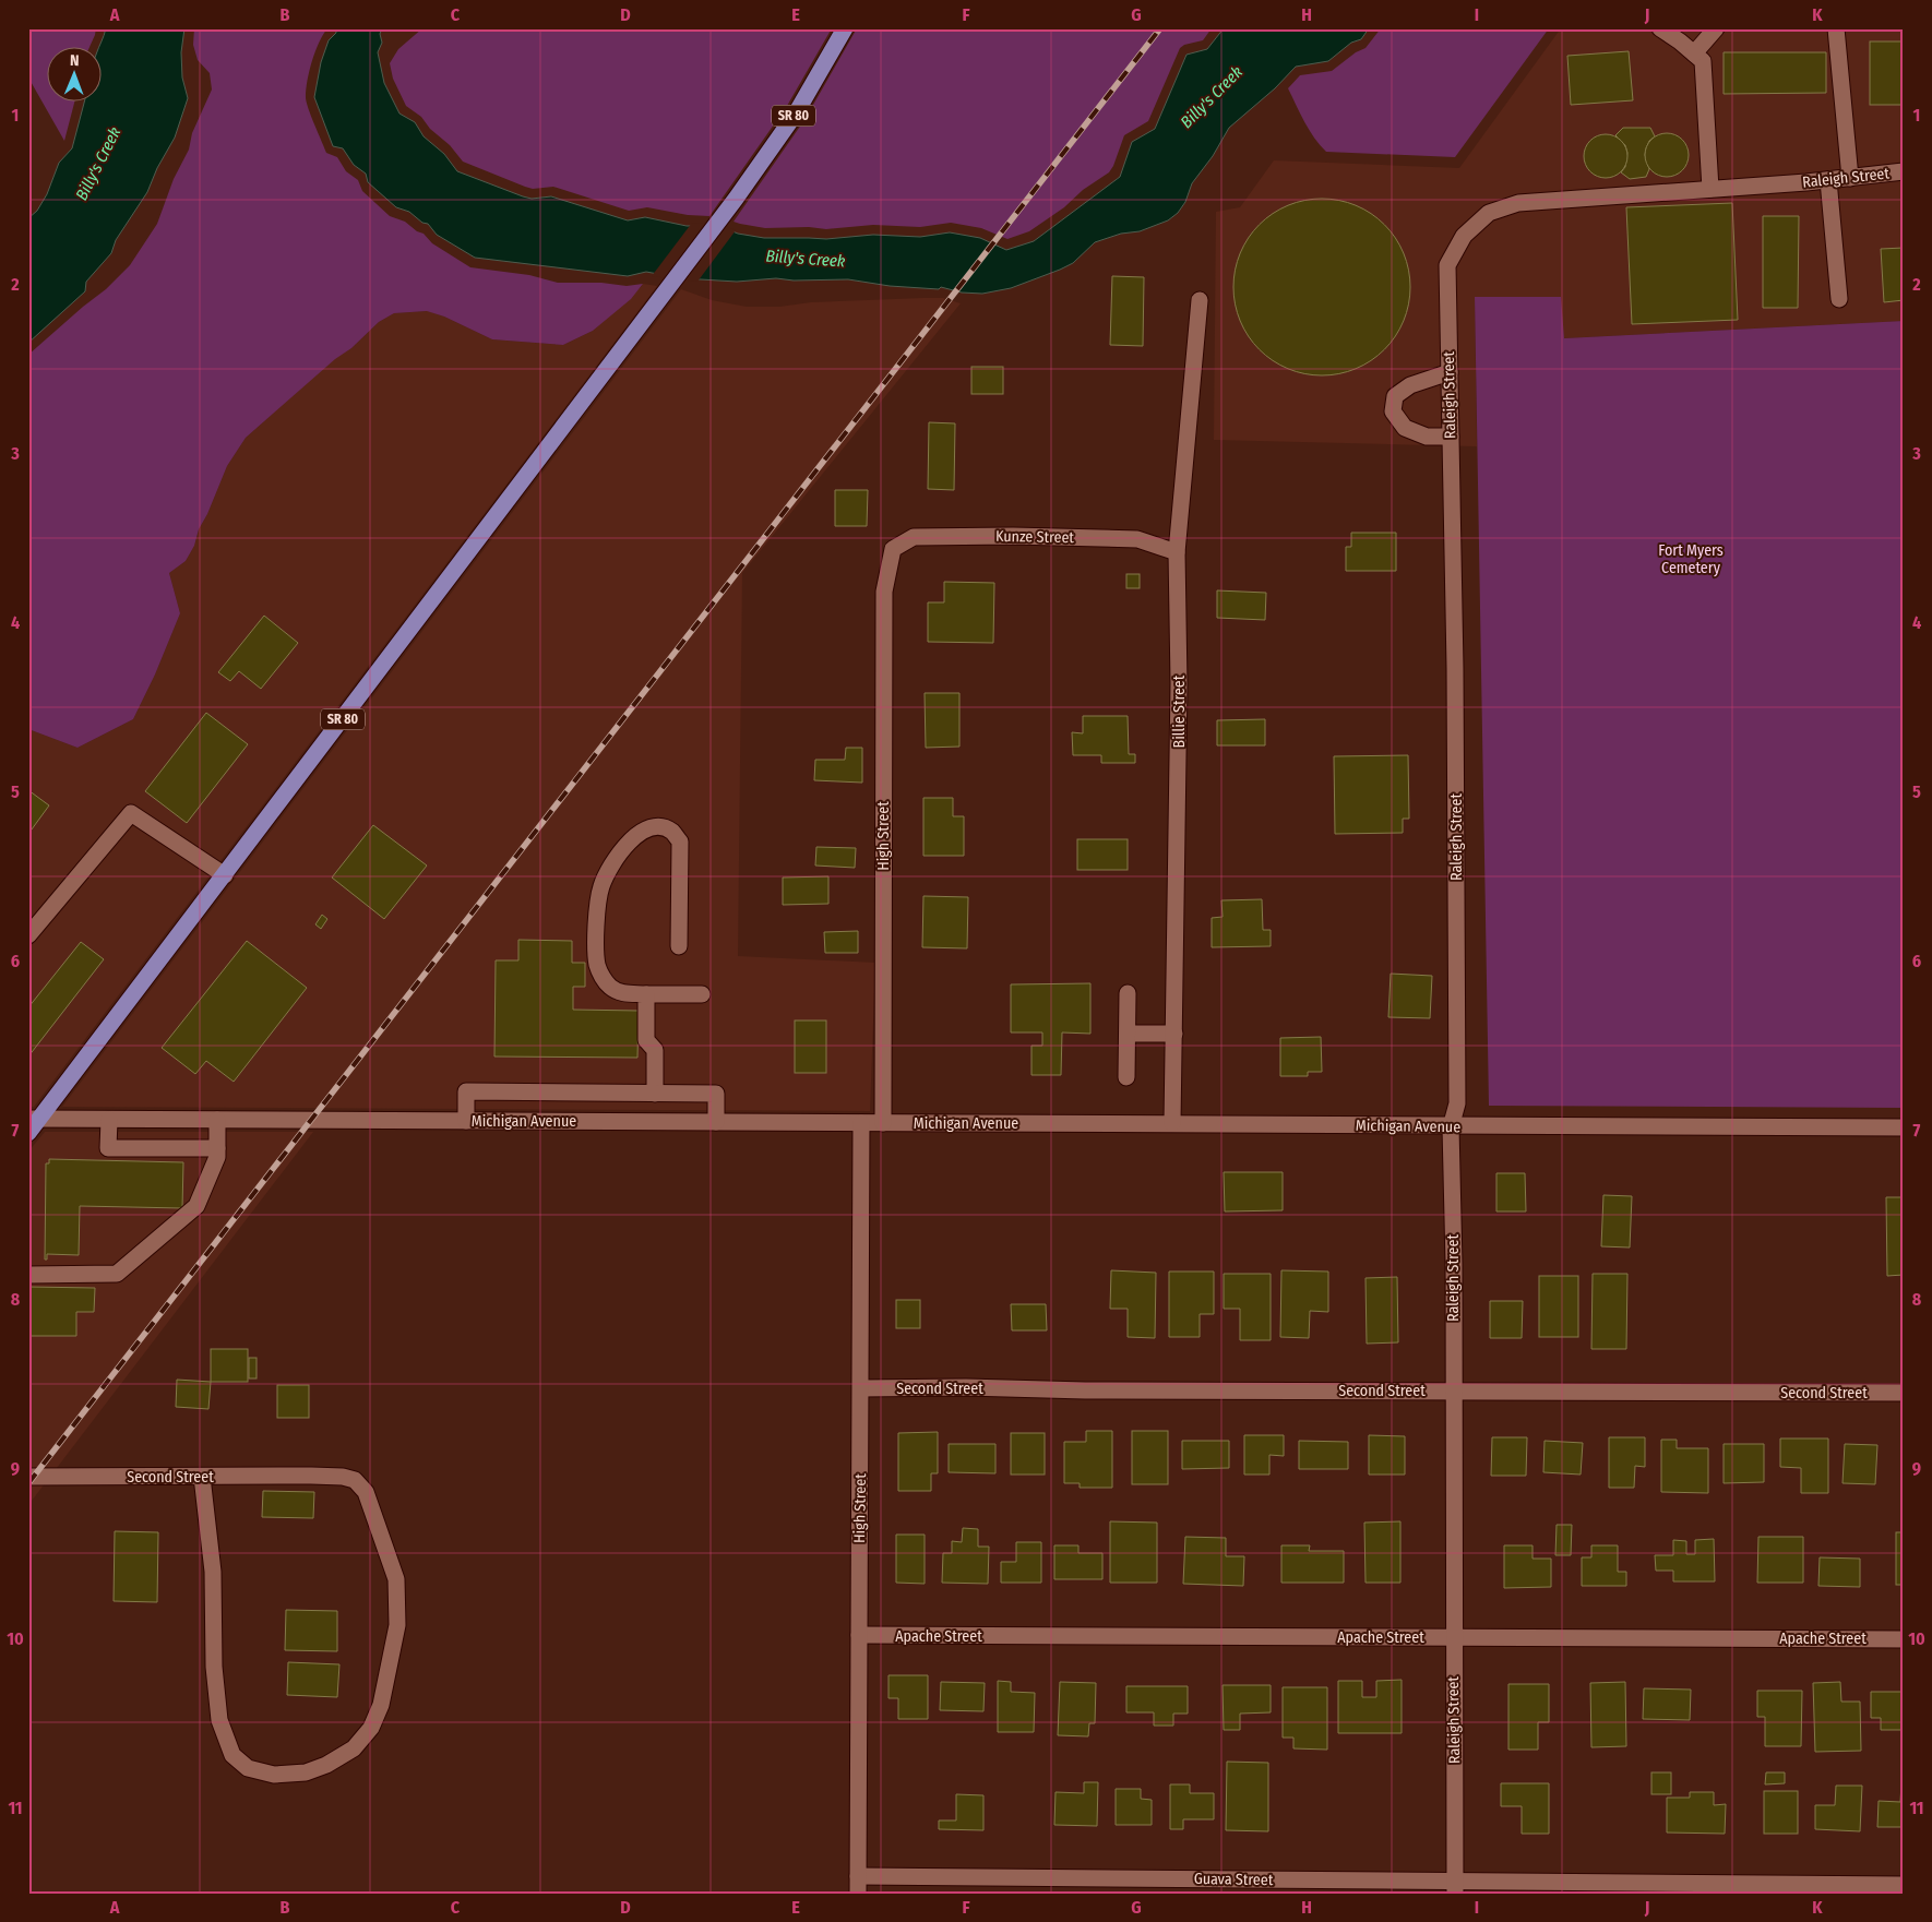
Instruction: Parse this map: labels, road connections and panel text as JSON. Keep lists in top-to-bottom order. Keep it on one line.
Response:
{"streets":{"main road":["SR 80"],"street":["Raleigh Street","Kunze Street","Billie Street","High Street","Michigan Avenue","Second Street","Apache Street","Guava Street"]},"crossings":[["SR 80","Michigan Avenue"],["Raleigh Street","Michigan Avenue"],["Raleigh Street","Second Street"],["Raleigh Street","Apache Street"],["Raleigh Street","Guava Street"],["Kunze Street","Billie Street"],["Kunze Street","High Street"],["Billie Street","Michigan Avenue"],["High Street","Michigan Avenue"],["High Street","Second Street"],["High Street","Apache Street"],["High Street","Guava Street"]],"water":["Billy's Creek"],"parks":["Fort Myers Cemetery"],"north":"top","grid":{"columns":["A","B","C","D","E","F","G","H","I","J","K"],"rows":["1","2","3","4","5","6","7","8","9","10","11"]}}
